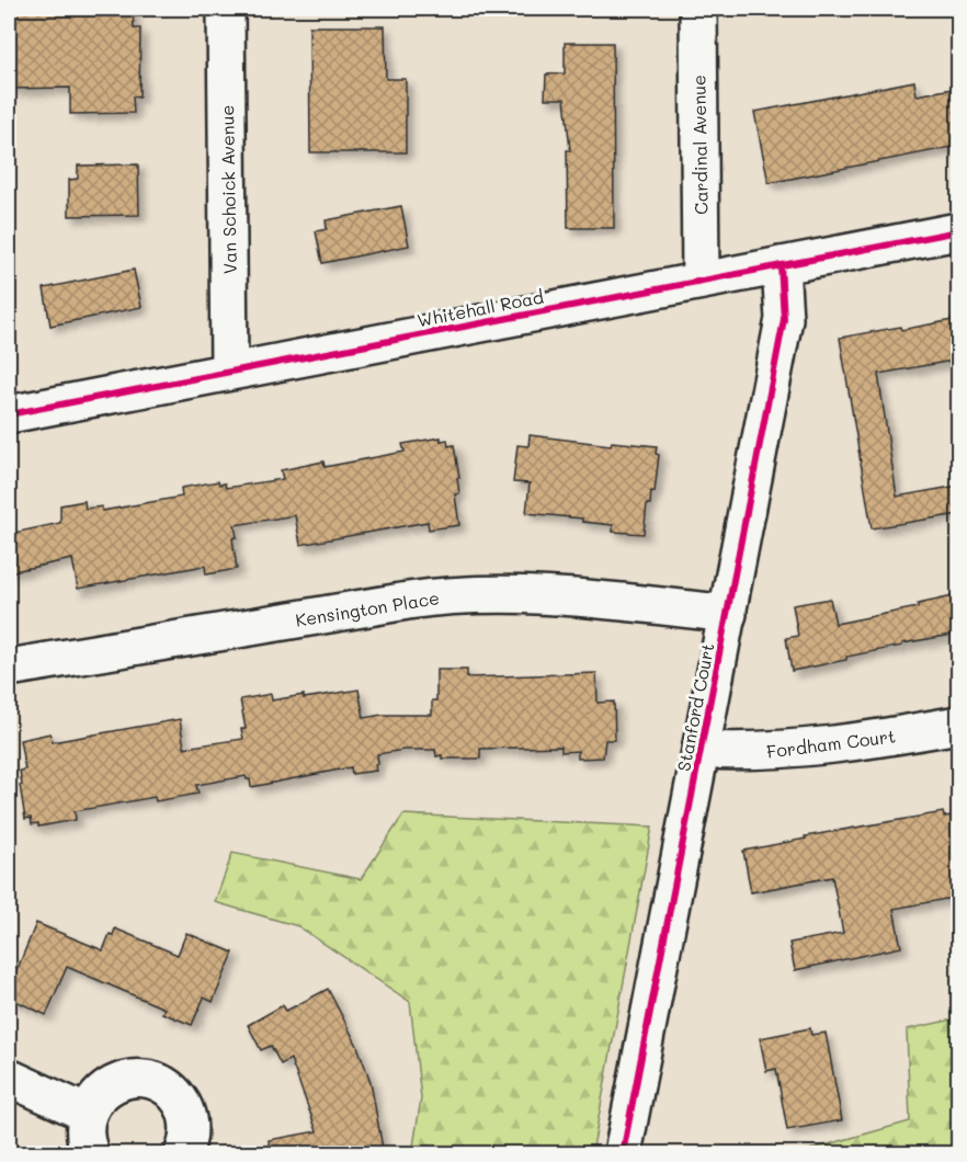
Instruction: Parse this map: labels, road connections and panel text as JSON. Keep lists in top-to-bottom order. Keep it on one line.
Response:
{"streets":{"street":["Cardinal Avenue","Van Schoick Avenue","Whitehall Road","Kensington Place","Stanford Court","Fordham Court"]},"crossings":[["Cardinal Avenue","Whitehall Road"],["Van Schoick Avenue","Whitehall Road"],["Whitehall Road","Stanford Court"],["Kensington Place","Stanford Court"],["Stanford Court","Fordham Court"]]}
